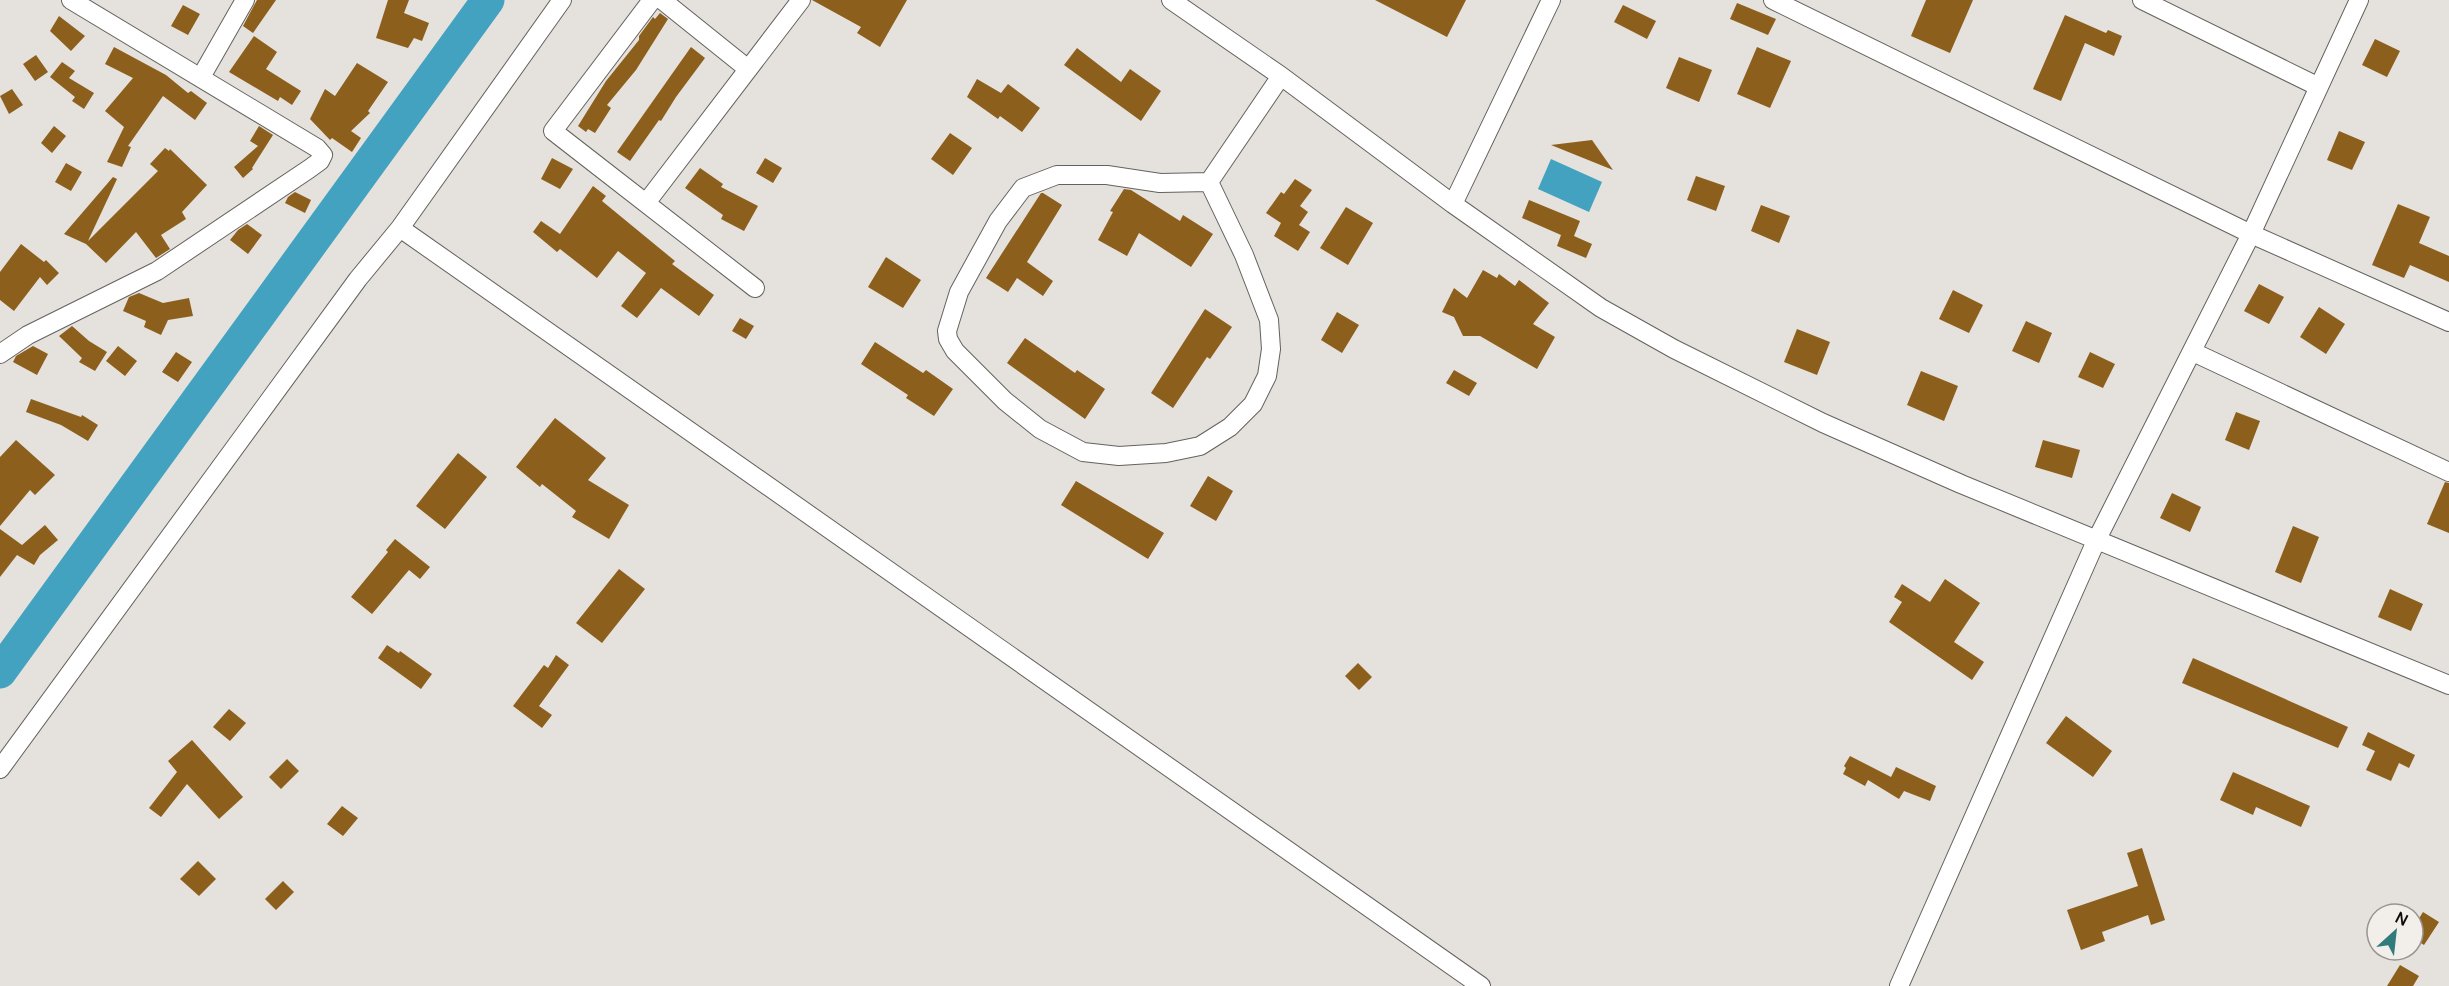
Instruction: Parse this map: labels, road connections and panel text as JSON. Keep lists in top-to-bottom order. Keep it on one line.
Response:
{"north":"top right"}
